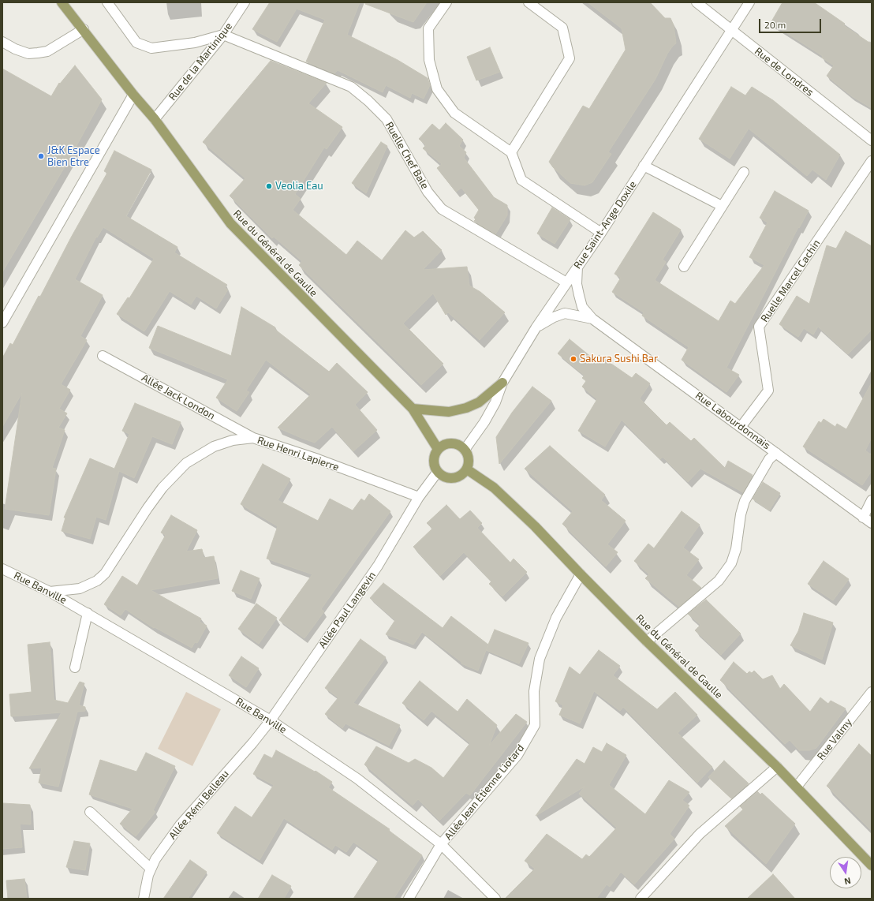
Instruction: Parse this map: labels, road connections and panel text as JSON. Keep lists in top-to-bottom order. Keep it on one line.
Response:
{"streets":{"main road":["Rue du Général de Gaulle"],"street":["Rue de la Martinique","Rue de Londres","Ruelle Chef Bale","Rue Saint-Ange Doxile","Ruelle Marcel Cachin","Allée Jack London","Rue Labourdonnais","Rue Henri Lapierre","Rue Banville","Allée Paul Langevin","Rue Valmy","Allée Jean Étienne Liotard","Allée Rémi Belleau"]},"crossings":[["Rue de la Martinique","Ruelle Chef Bale"],["Rue de la Martinique","Rue du Général de Gaulle"],["Rue de Londres","Rue Saint-Ange Doxile"],["Ruelle Chef Bale","Rue Saint-Ange Doxile"],["Rue Saint-Ange Doxile","Rue du Général de Gaulle"],["Rue Saint-Ange Doxile","Allée Paul Langevin"],["Rue du Général de Gaulle","Allée Paul Langevin"],["Rue du Général de Gaulle","Rue Valmy"],["Rue du Général de Gaulle","Allée Jean Étienne Liotard"],["Ruelle Marcel Cachin","Rue Labourdonnais"],["Allée Jack London","Rue Henri Lapierre"],["Rue Henri Lapierre","Rue Banville"],["Rue Henri Lapierre","Allée Paul Langevin"],["Rue Banville","Allée Paul Langevin"],["Rue Banville","Allée Jean Étienne Liotard"],["Rue Banville","Allée Rémi Belleau"],["Allée Paul Langevin","Allée Rémi Belleau"]],"places":["J&K Espace Bien Etre","Veolia Eau","Sakura Sushi Bar"],"scale_bar":"20 m","north":"bottom"}
